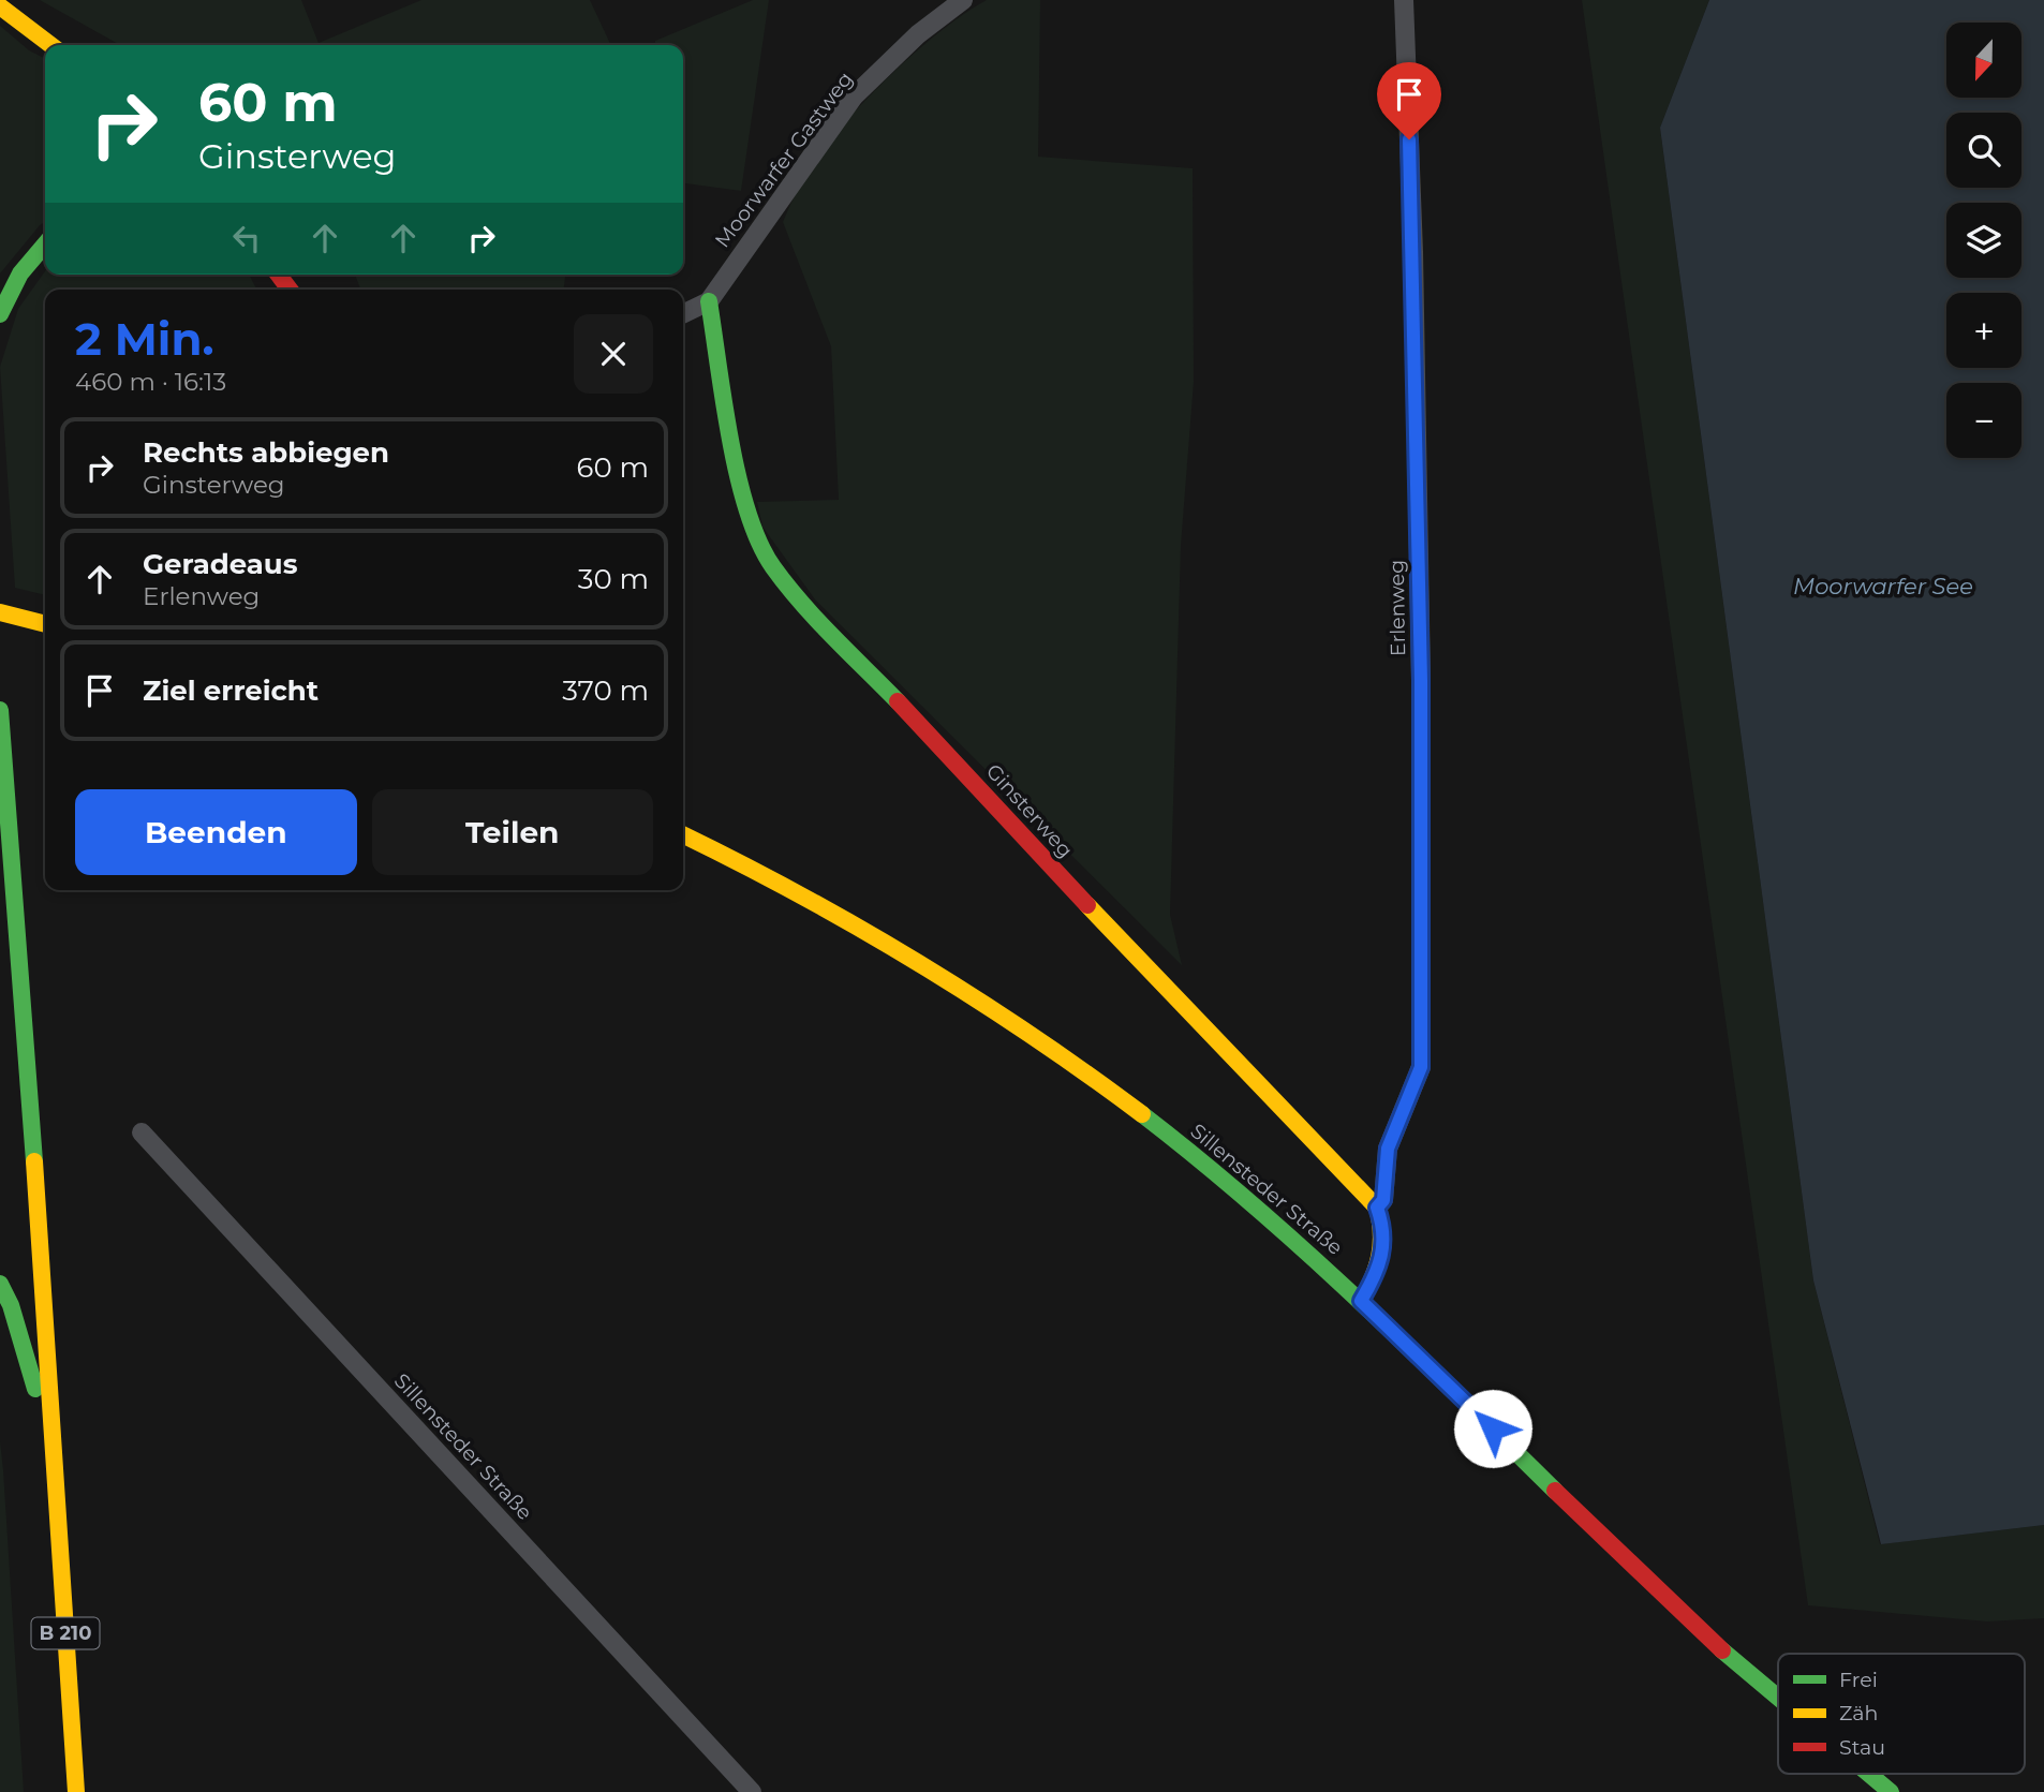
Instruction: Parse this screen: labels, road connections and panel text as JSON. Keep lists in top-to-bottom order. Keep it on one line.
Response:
{"streets":{"main road":["Ginsterweg","Sillensteder Straße","B 210"],"street":["Moorwarfer Gastweg","Erlenweg"]},"crossings":[["Moorwarfer Gastweg","Ginsterweg"],["Erlenweg","Ginsterweg"]],"water":["Moorwarfer See"],"legend":["Frei","Zäh","Stau"],"north":"bottom","page":{"map_buttons":["+","−"],"turn":["60 m","Ginsterweg"],"heading":["2 Min.","460 m · 16:13"],"list":[{"name":"Rechts abbiegen","note":"Ginsterweg","value":"60 m"},{"name":"Geradeaus","note":"Erlenweg","value":"30 m"},{"name":"Ziel erreicht","value":"370 m"}],"buttons":["Beenden","Teilen"]}}
